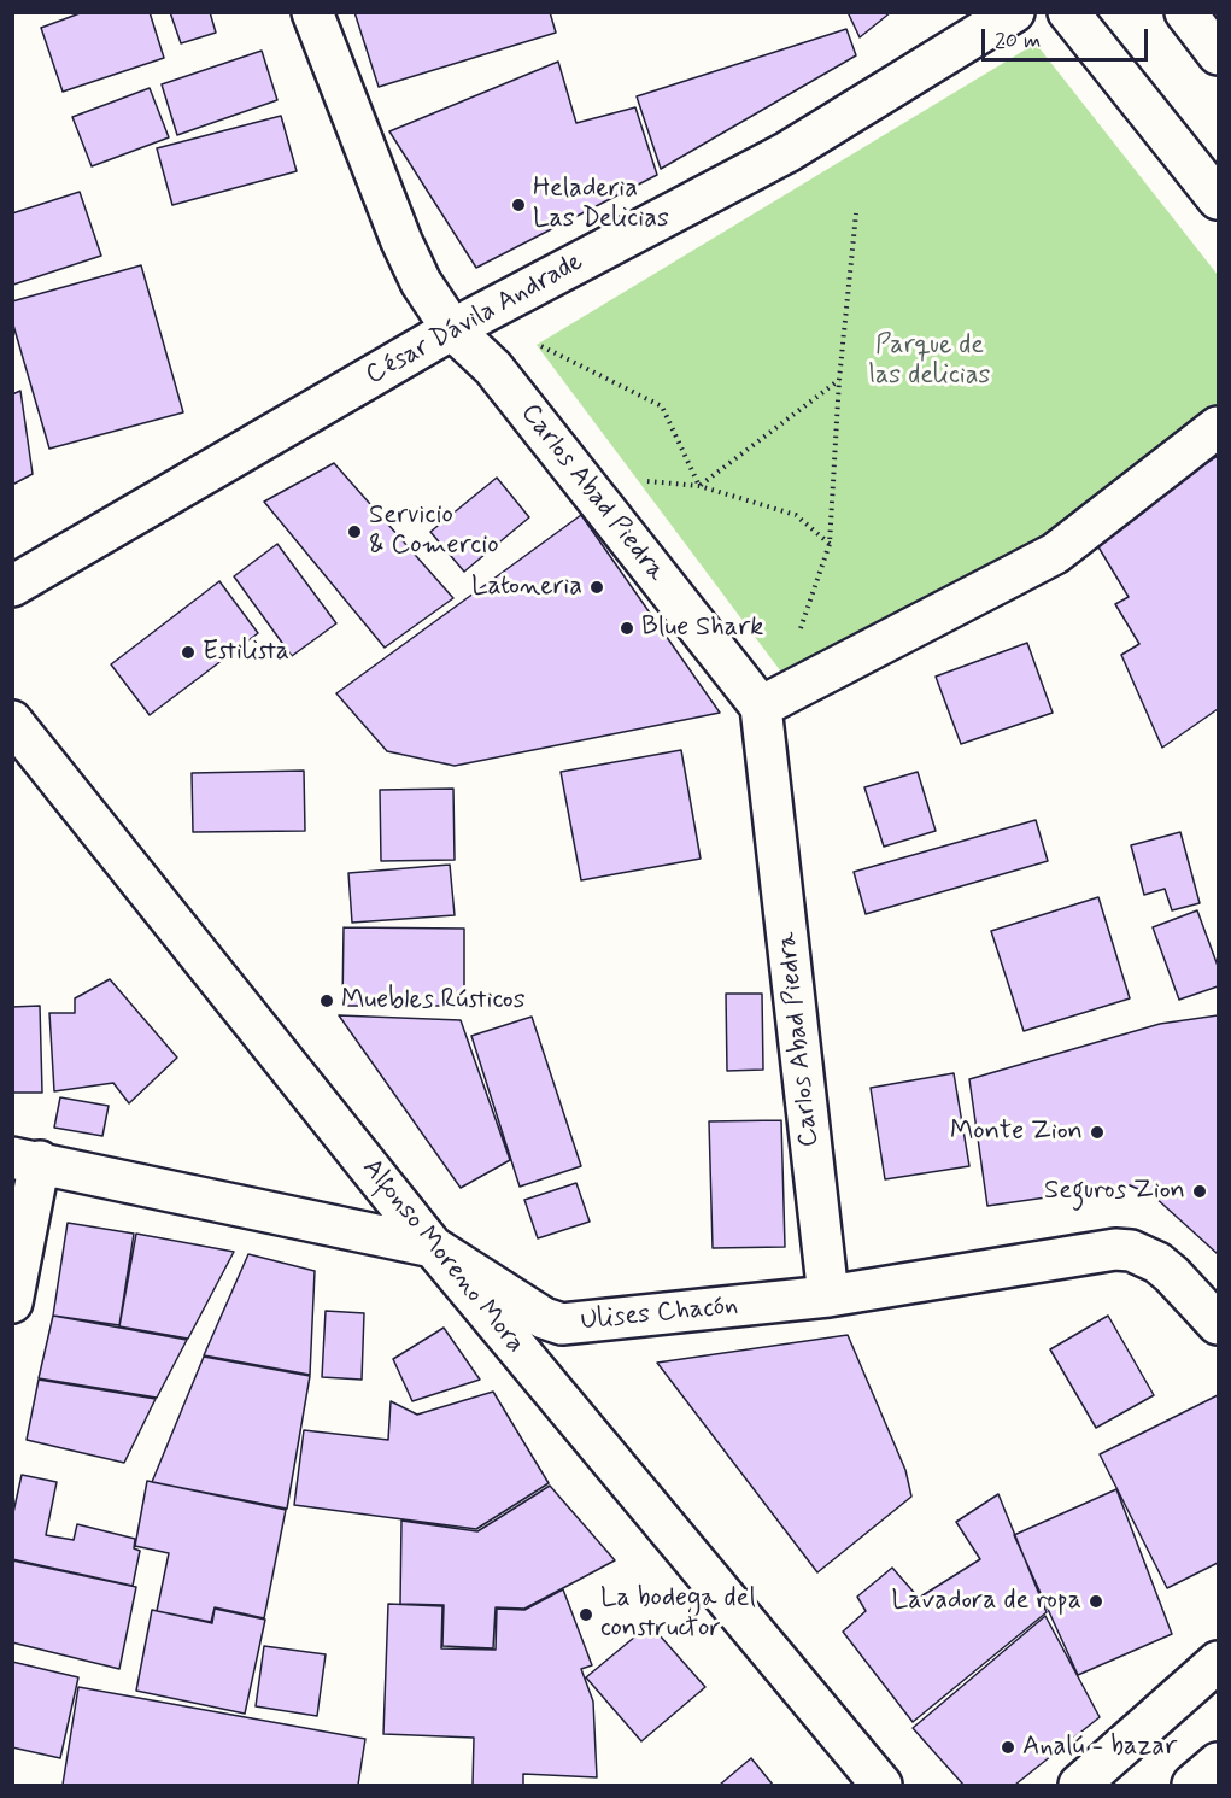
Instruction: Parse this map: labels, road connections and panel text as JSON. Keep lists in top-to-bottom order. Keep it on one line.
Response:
{"streets":{"street":["César Dávila Andrade","Carlos Abad Piedra","Alfonso Moreno Mora","Ulises Chacón"]},"crossings":[["César Dávila Andrade","Carlos Abad Piedra"],["Carlos Abad Piedra","Ulises Chacón"],["Alfonso Moreno Mora","Ulises Chacón"]],"parks":["Parque de las delicias"],"places":["Heladeria Las Delicias","Servicio & Comercio","Latoneria","Blue Shark","Estilista","Muebles Rústicos","Monte Zion","Seguros Zion","Lavadora de ropa","La bodega del constructor","Analú - bazar"],"scale_bar":"20 m"}
